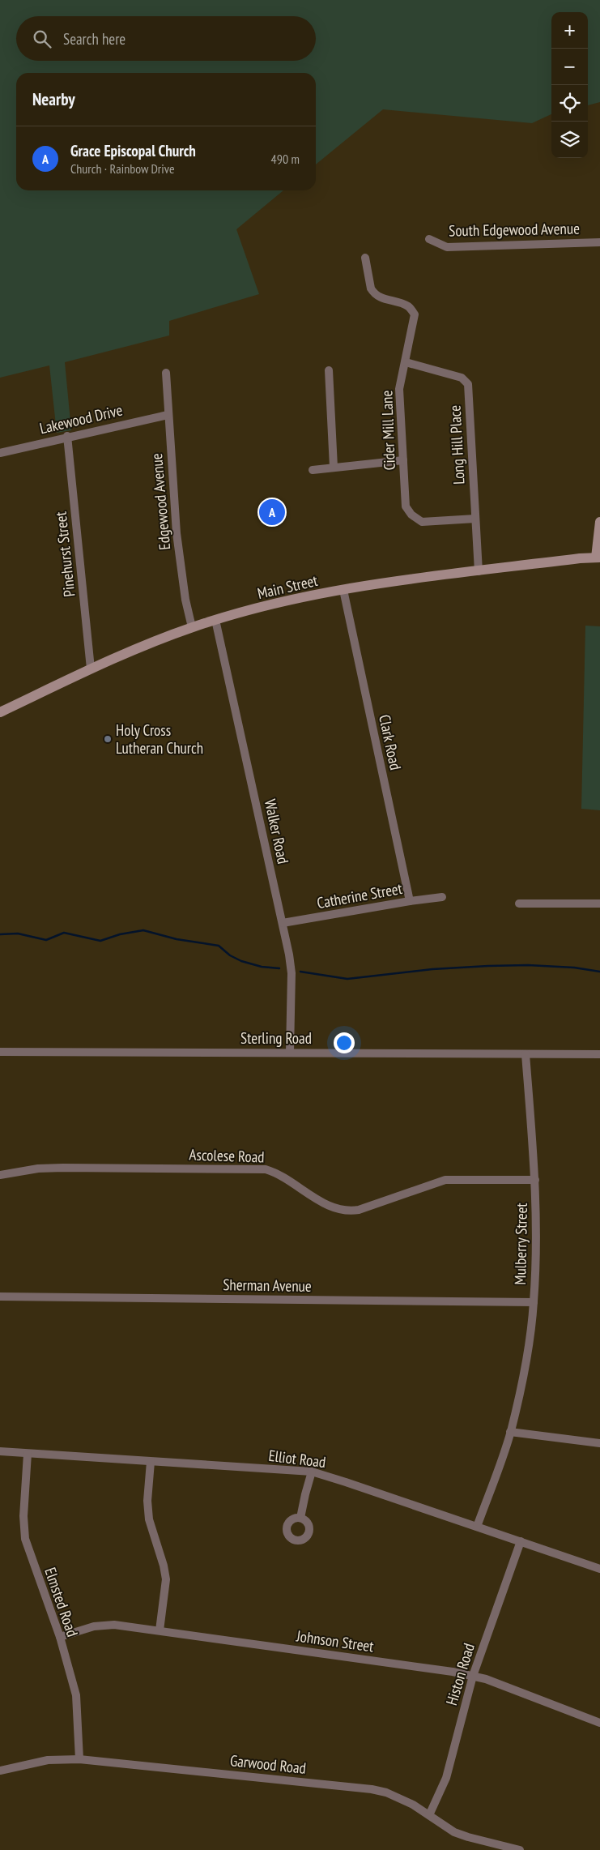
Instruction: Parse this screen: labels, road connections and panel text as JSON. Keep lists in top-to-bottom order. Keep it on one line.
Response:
{"streets":{"main road":["Main Street"],"street":["South Edgewood Avenue","Lakewood Drive","Cider Mill Lane","Long Hill Place","Edgewood Avenue","Pinehurst Street","Clark Road","Walker Road","Catherine Street","Sterling Road","Ascolese Road","Mulberry Street","Sherman Avenue","Elliot Road","Elmsted Road","Johnson Street","Histon Road","Garwood Road"]},"crossings":[["Lakewood Drive","Edgewood Avenue"],["Lakewood Drive","Pinehurst Street"],["Cider Mill Lane","Long Hill Place"],["Long Hill Place","Main Street"],["Edgewood Avenue","Main Street"],["Pinehurst Street","Main Street"],["Main Street","Clark Road"],["Main Street","Walker Road"],["Clark Road","Catherine Street"],["Walker Road","Catherine Street"],["Walker Road","Sterling Road"],["Sterling Road","Mulberry Street"],["Ascolese Road","Mulberry Street"],["Mulberry Street","Sherman Avenue"],["Mulberry Street","Elliot Road"],["Elliot Road","Elmsted Road"],["Elliot Road","Histon Road"],["Elmsted Road","Johnson Street"],["Elmsted Road","Garwood Road"],["Johnson Street","Histon Road"],["Histon Road","Garwood Road"]],"places":["Holy Cross Lutheran Church"],"page":{"map_buttons":["+","−"],"search":"Search here","heading":"Nearby","list":[{"mark":"A","name":"Grace Episcopal Church","note":"Church · Rainbow Drive","value":"490 m"}],"pins":"A"}}
